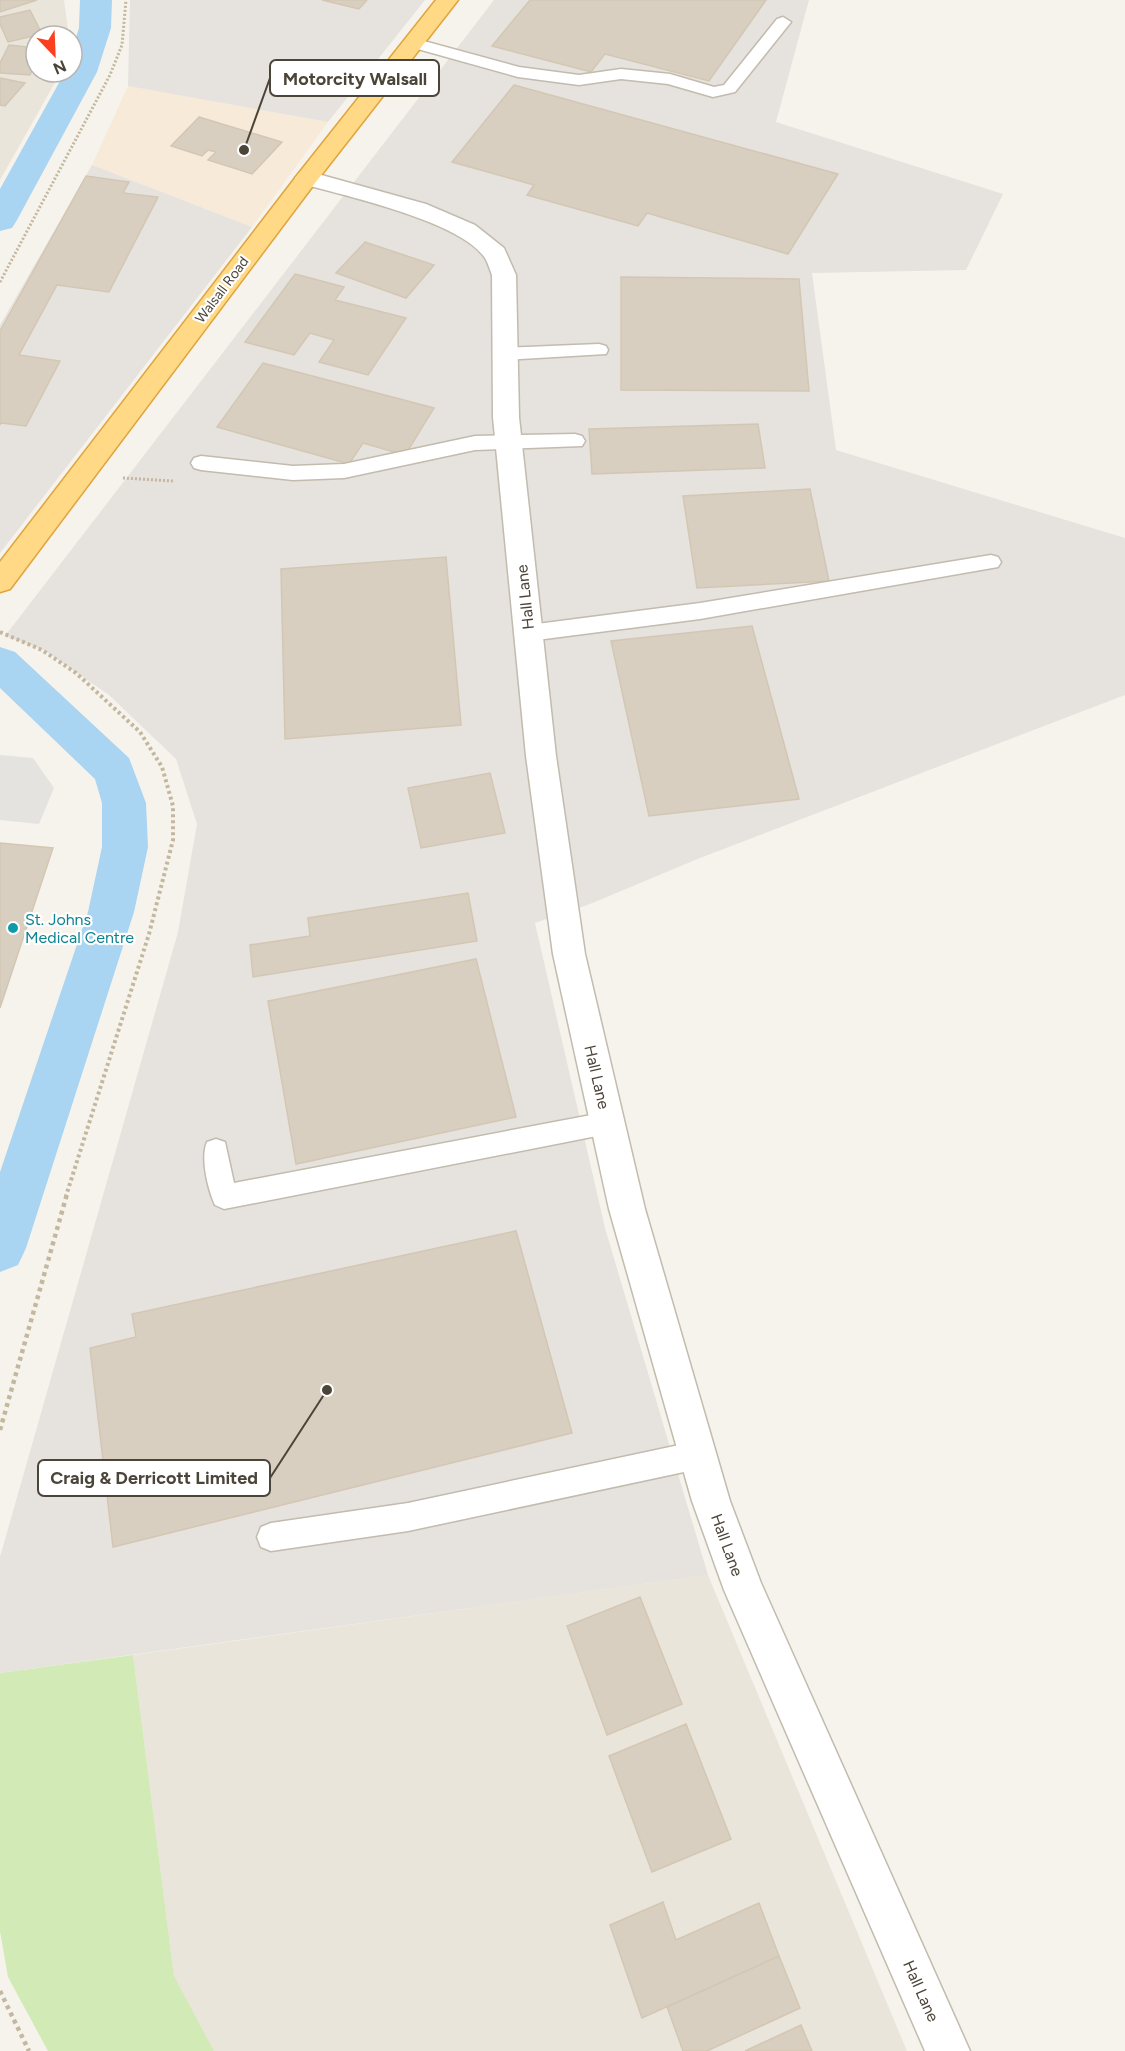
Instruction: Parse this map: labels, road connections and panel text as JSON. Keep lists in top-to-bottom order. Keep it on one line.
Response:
{"streets":{"highway":["Walsall Road"],"street":["Hall Lane"]},"crossings":[["Walsall Road","Hall Lane"]],"places":["Motorcity Walsall","St. Johns Medical Centre","Craig & Derricott Limited"],"north":"bottom right"}
